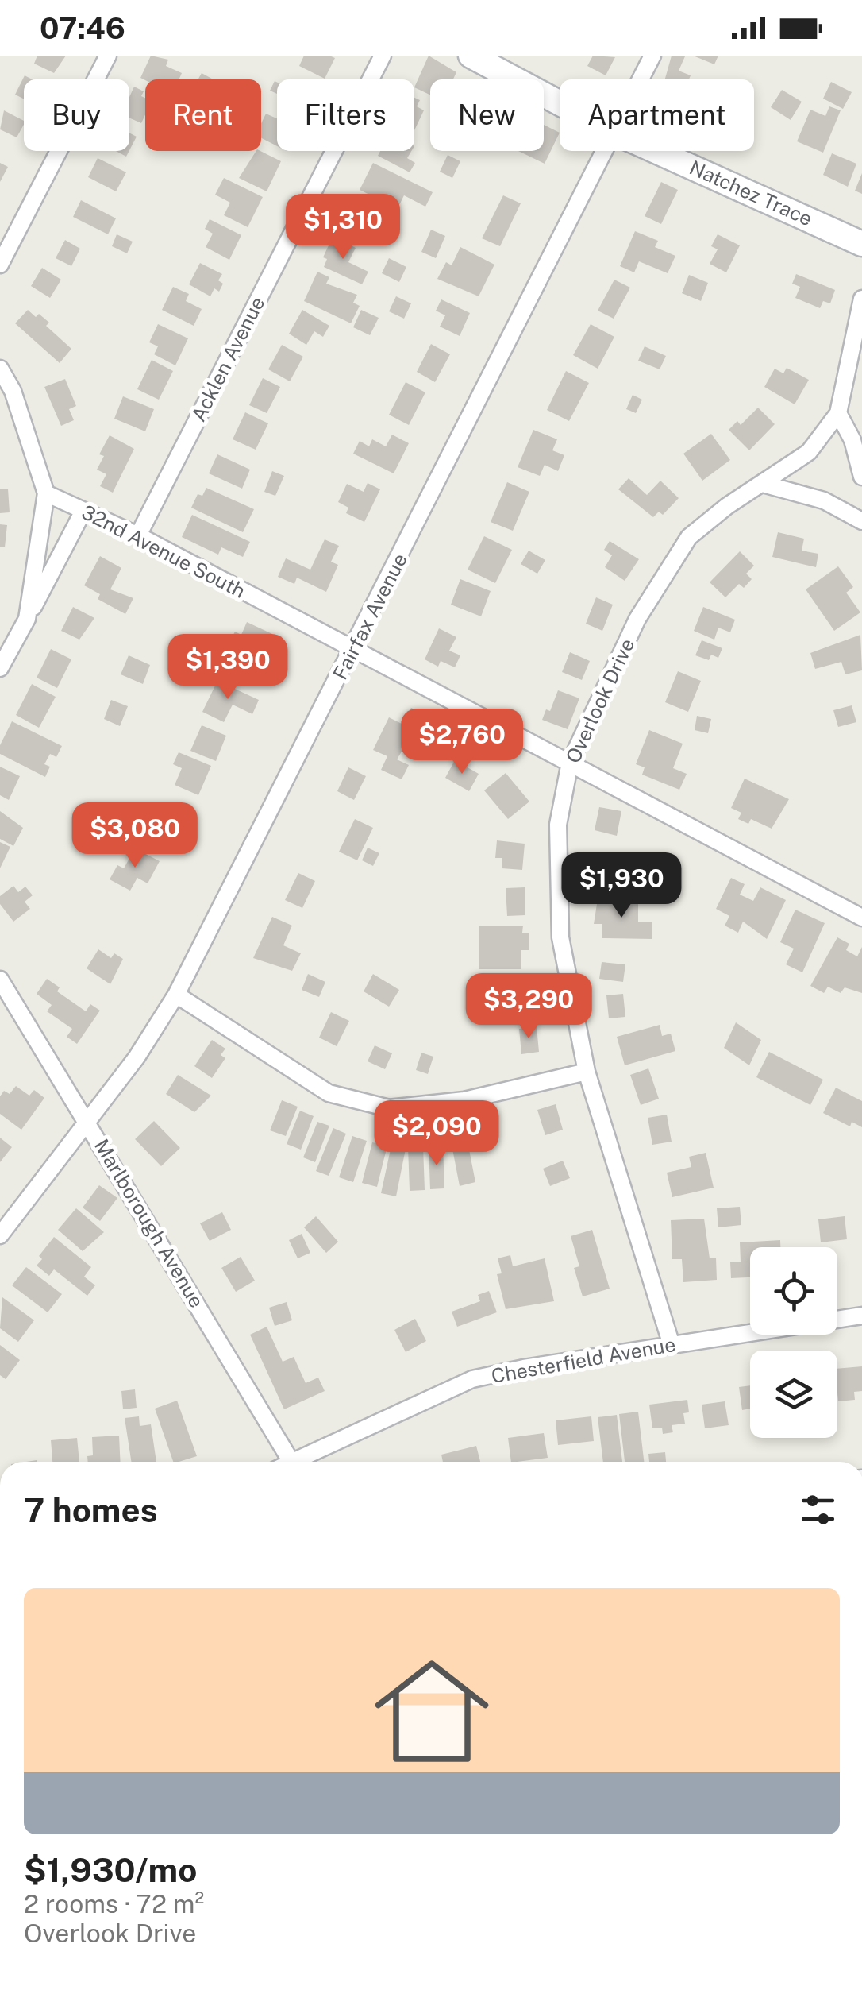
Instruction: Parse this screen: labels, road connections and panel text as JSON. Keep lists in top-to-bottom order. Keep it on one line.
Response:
{"streets":{"main road":["Natchez Trace"],"street":["Acklen Avenue","32nd Avenue South","Fairfax Avenue","Overlook Drive","Marlborough Avenue","Chesterfield Avenue"]},"crossings":[["Acklen Avenue","32nd Avenue South"],["32nd Avenue South","Fairfax Avenue"],["32nd Avenue South","Overlook Drive"],["Fairfax Avenue","Marlborough Avenue"],["Overlook Drive","Chesterfield Avenue"]],"page":{"status":"07:46","chip":["Buy","Rent","Filters","New","Apartment"],"price":["$1,310","$1,390","$2,760","$3,080","$1,930","$3,290","$2,090"],"heading":"7 homes","list":[{"name":"$1,930/mo","note":"2 rooms · 72 m² · Overlook Drive"}]}}
